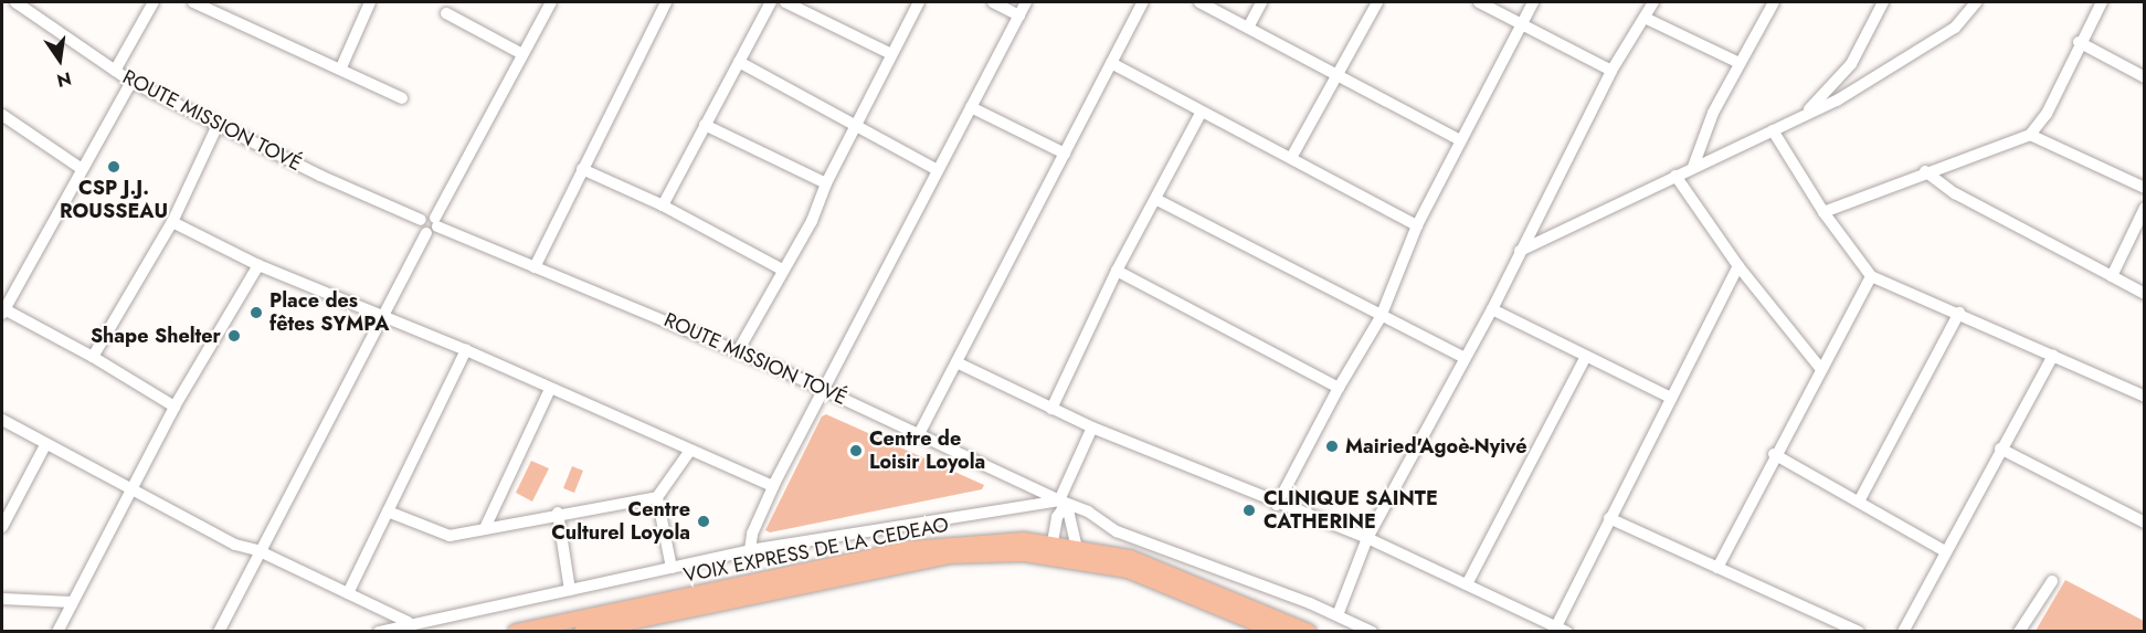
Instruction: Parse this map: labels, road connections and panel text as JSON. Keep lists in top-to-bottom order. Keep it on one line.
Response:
{"streets":{"main road":["VOIX EXPRESS DE LA CEDEAO"],"street":["ROUTE MISSION TOVÉ"]},"places":["CSP J.J. ROUSSEAU","Place des fêtes SYMPA","Shape Shelter","Mairied'Agoè-Nyivé","Centre de Loisir Loyola","CLINIQUE SAINTE CATHERINE","Centre Culturel Loyola"],"north":"bottom"}
